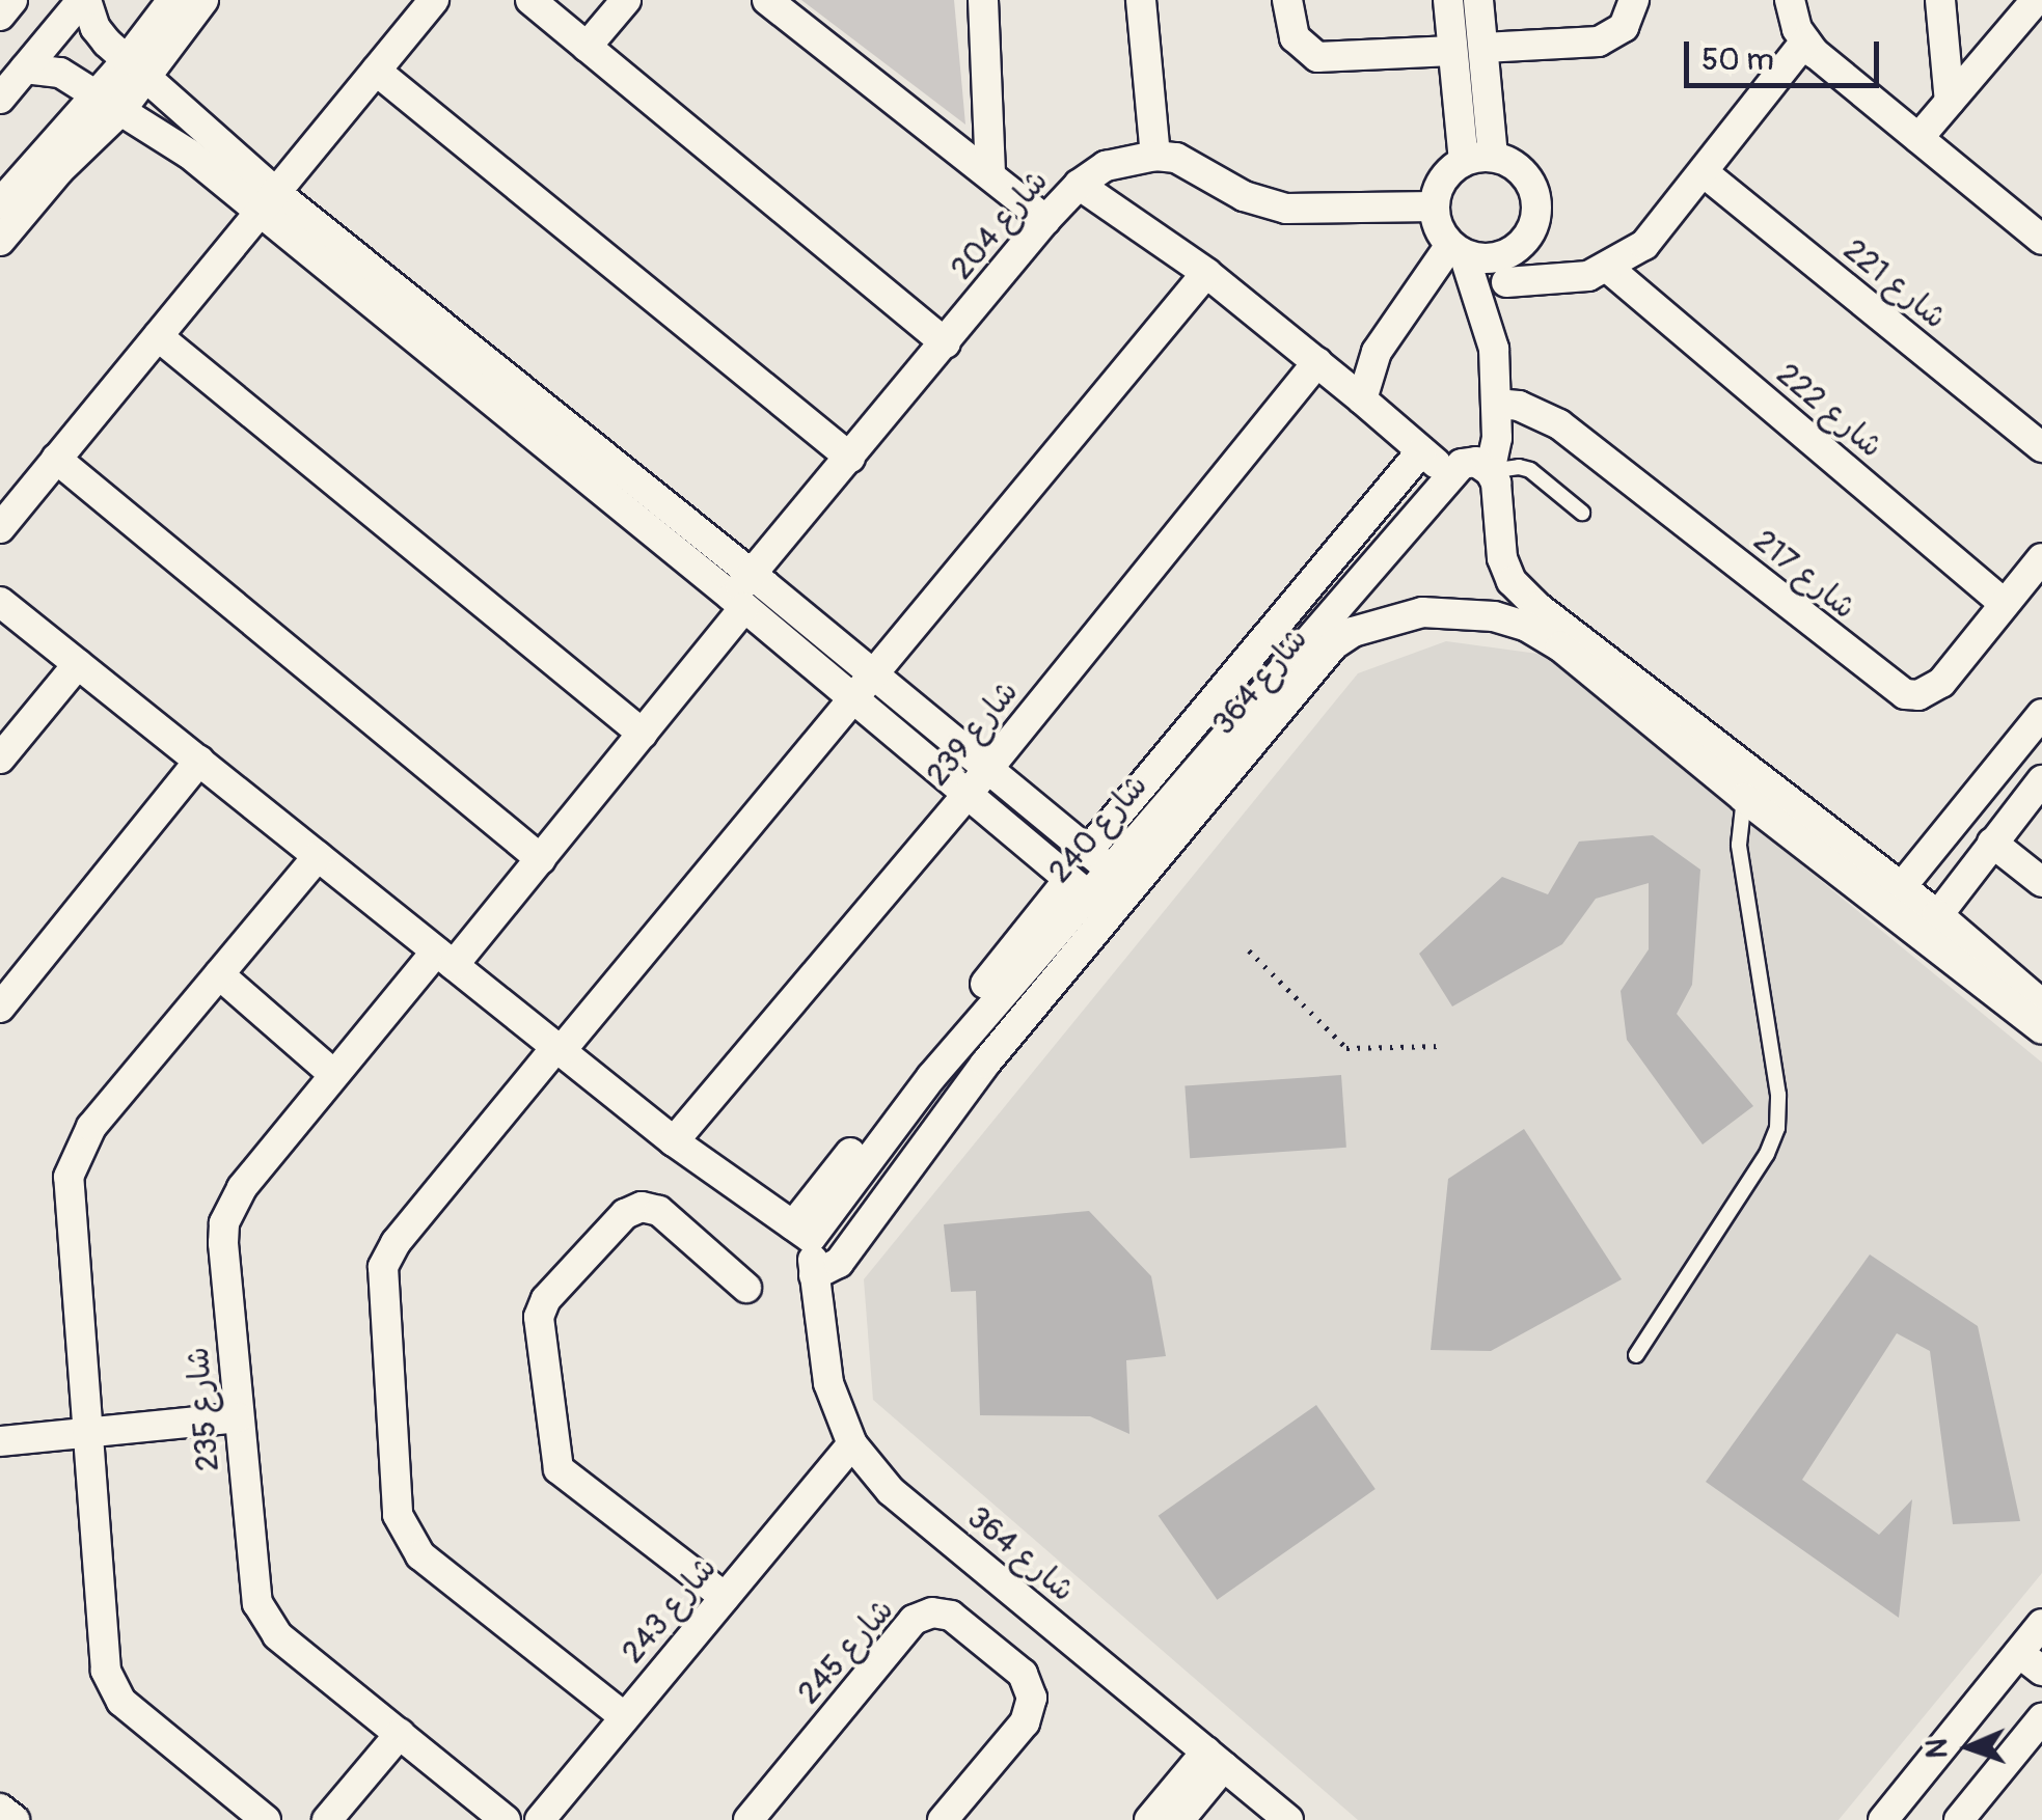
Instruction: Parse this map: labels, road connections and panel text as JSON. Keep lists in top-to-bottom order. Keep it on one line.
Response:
{"streets":{"street":["شارع 204","شارع 221","شارع 222","شارع 217","شارع 364","شارع 239","شارع 240","شارع 235","شارع 243","شارع 245"]},"crossings":[["شارع 204","شارع 235"],["شارع 222","شارع 217"],["شارع 364","شارع 240"],["شارع 364","شارع 243"]],"scale_bar":"50 m","north":"left"}
